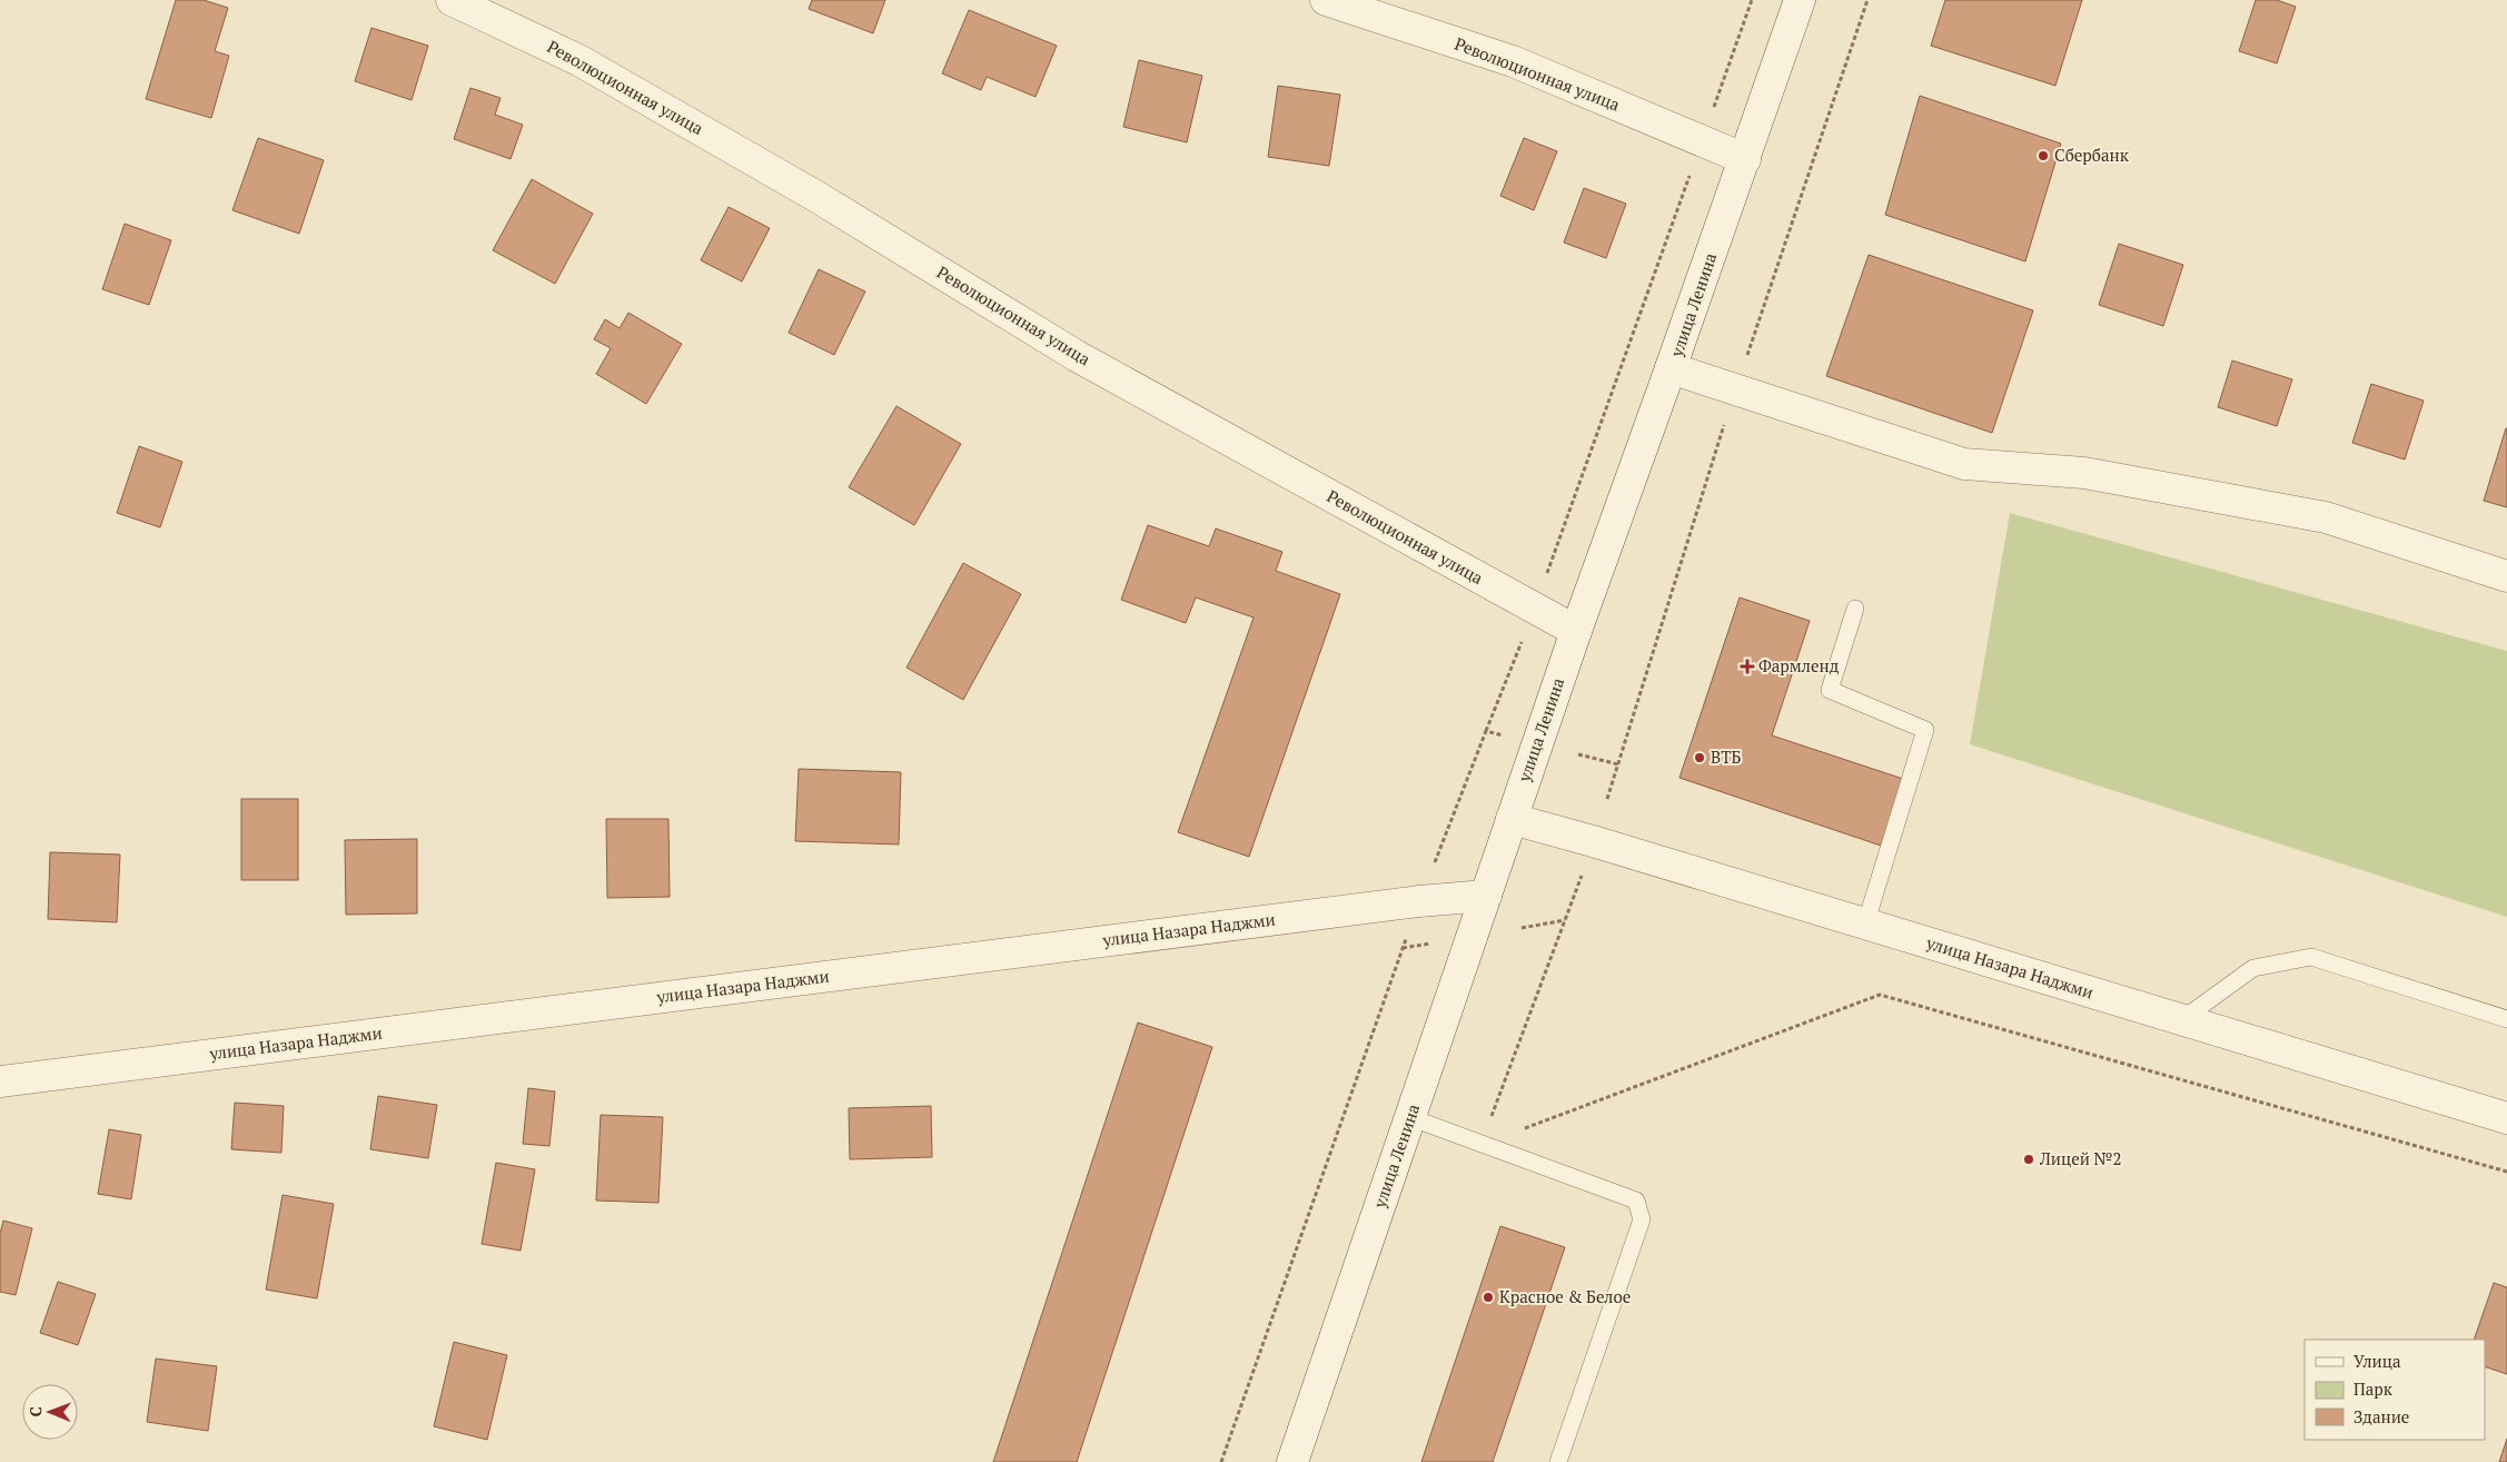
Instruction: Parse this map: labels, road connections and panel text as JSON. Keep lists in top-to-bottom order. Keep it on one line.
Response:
{"streets":{"street":["Революционная улица","улица Ленина","улица Назара Наджми"]},"crossings":[["Революционная улица","улица Ленина"],["улица Ленина","улица Назара Наджми"]],"places":{"other":["Сбербанк","ВТБ","Лицей №2","Красное & Белое"],"health":["Фармленд"]},"legend":["Улица","Парк","Здание"],"north":"left"}
